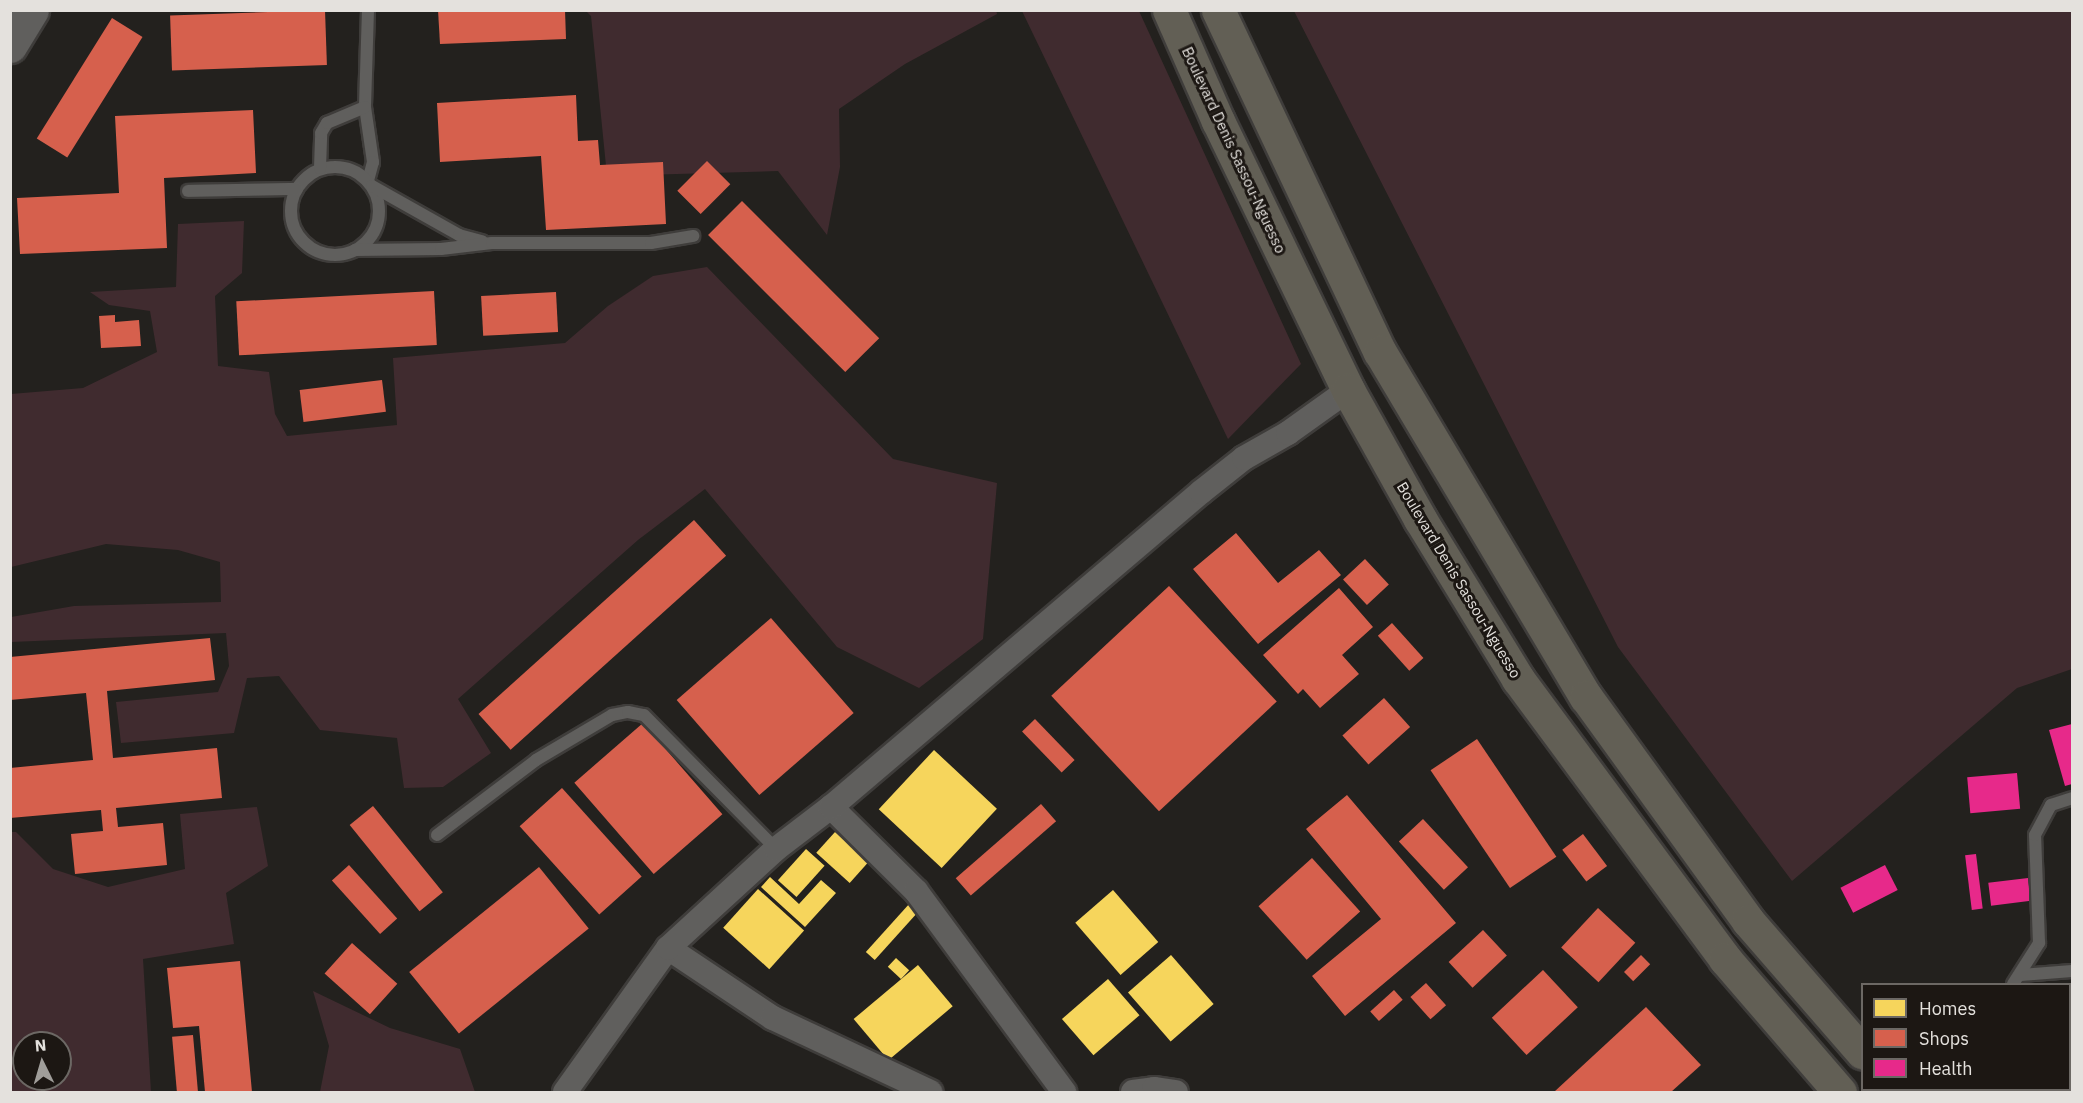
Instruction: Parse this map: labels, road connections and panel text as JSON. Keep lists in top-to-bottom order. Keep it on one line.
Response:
{"streets":{"main road":["Boulevard Denis Sassou-Nguesso"]},"legend":["Homes","Shops","Health"],"north":"top"}
